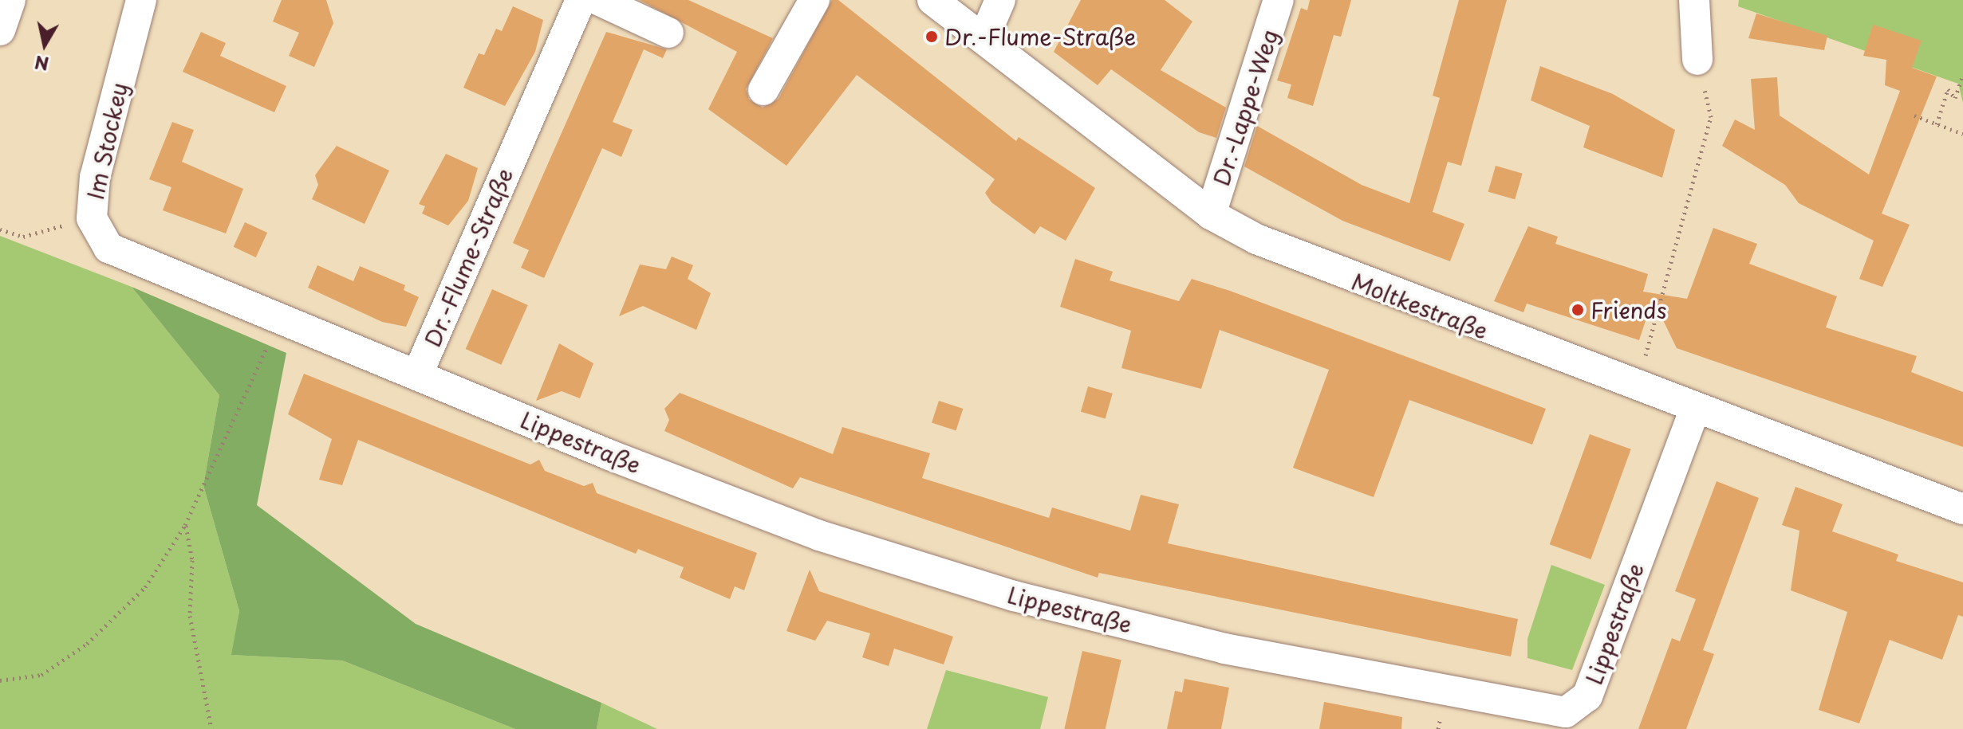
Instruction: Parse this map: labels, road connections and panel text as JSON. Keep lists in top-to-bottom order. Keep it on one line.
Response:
{"streets":{"street":["Dr.-Lappe-Weg","Im Stockey","Dr.-Flume-Straße","Moltkestraße","Lippestraße"]},"crossings":[["Dr.-Lappe-Weg","Moltkestraße"],["Im Stockey","Lippestraße"],["Dr.-Flume-Straße","Lippestraße"],["Moltkestraße","Lippestraße"]],"places":["Dr.-Flume-Straße","Friends"],"north":"bottom"}
